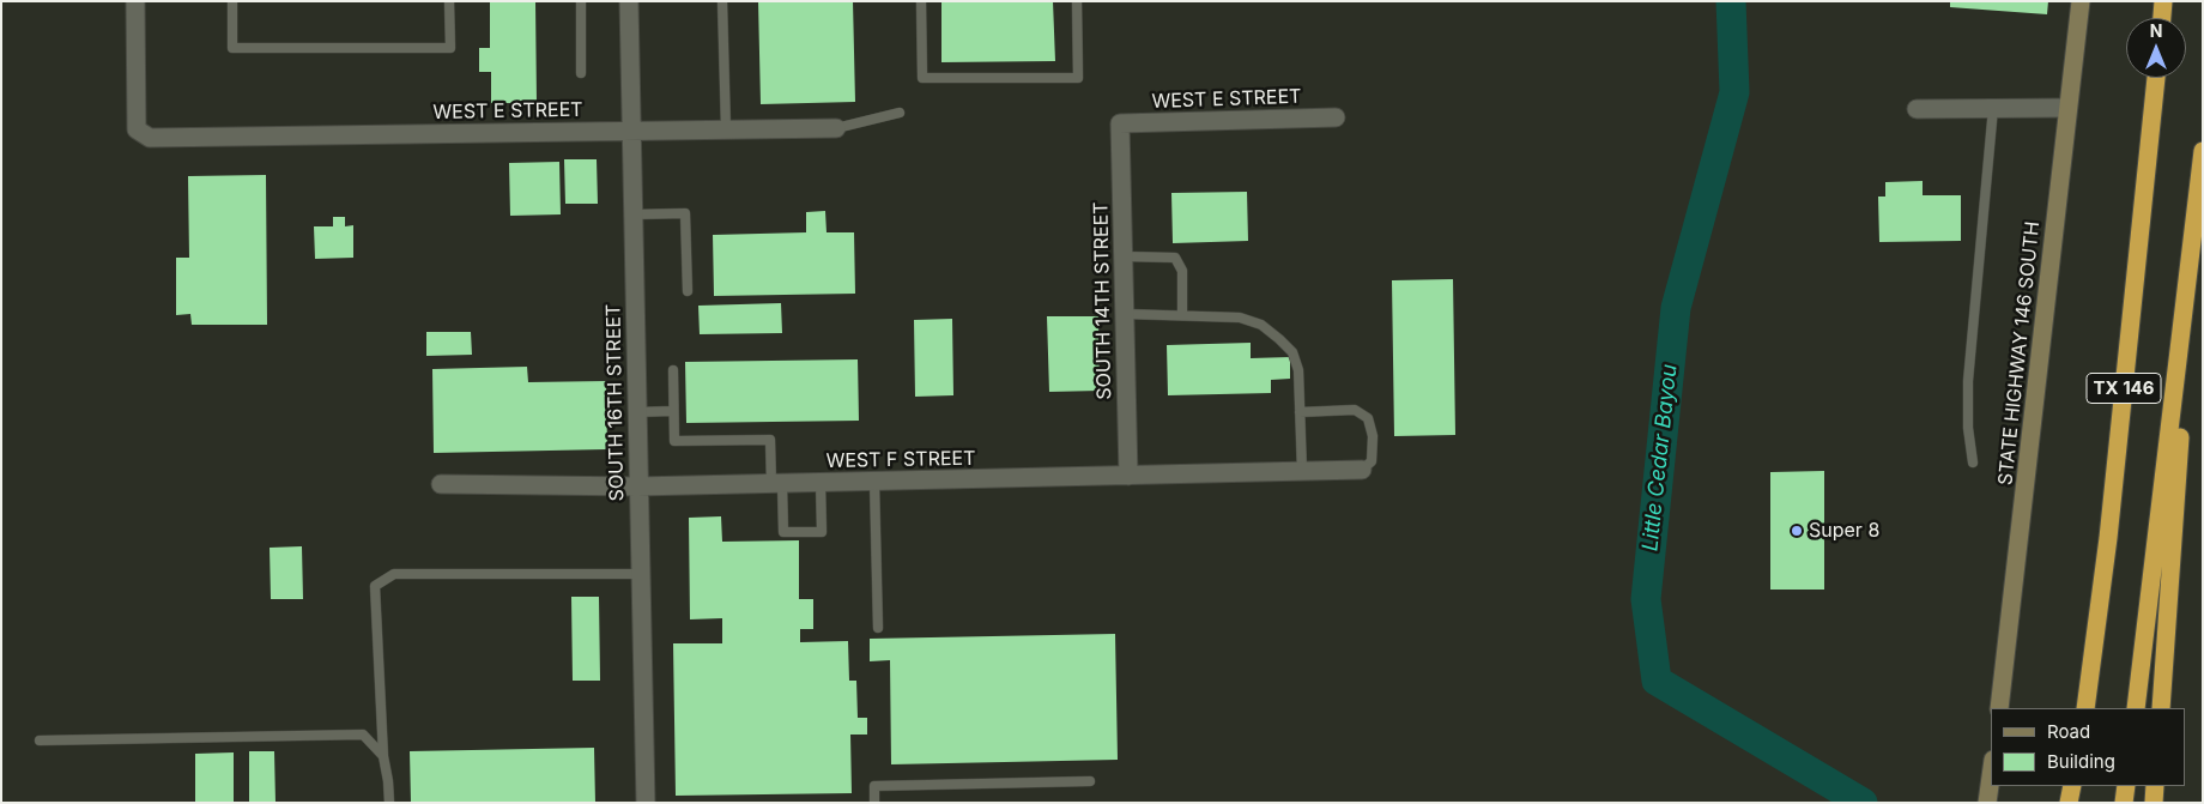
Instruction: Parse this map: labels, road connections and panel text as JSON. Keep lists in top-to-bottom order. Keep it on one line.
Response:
{"streets":{"highway":["TX 146"],"main road":["STATE HIGHWAY 146 SOUTH"],"street":["WEST E STREET","SOUTH 14TH STREET","SOUTH 16TH STREET","WEST F STREET"]},"crossings":[["WEST E STREET","SOUTH 14TH STREET"],["WEST E STREET","SOUTH 16TH STREET"],["SOUTH 14TH STREET","WEST F STREET"],["SOUTH 16TH STREET","WEST F STREET"]],"water":["Little Cedar Bayou"],"places":["Super 8"],"legend":["Road","Building"],"north":"top"}
